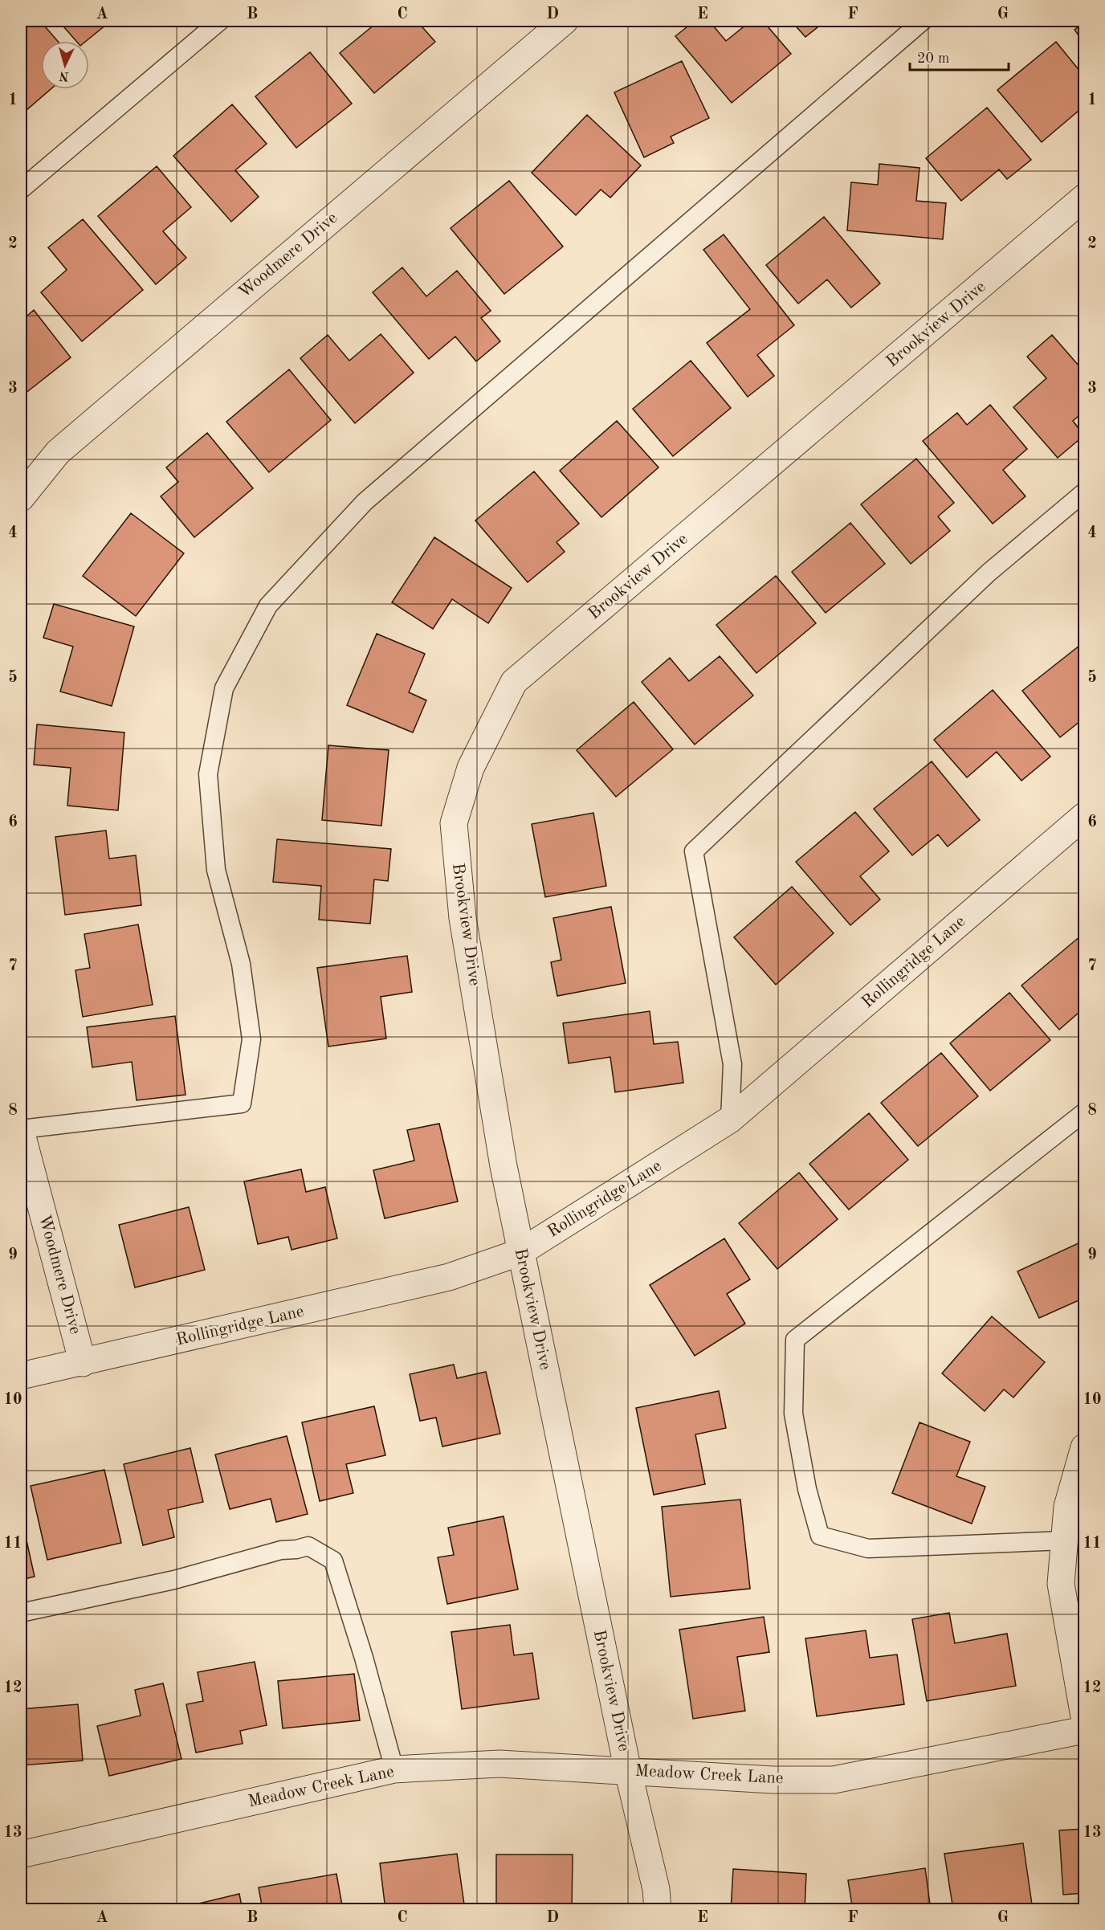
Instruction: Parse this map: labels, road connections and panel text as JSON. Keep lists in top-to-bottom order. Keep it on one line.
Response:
{"streets":{"street":["Woodmere Drive","Brookview Drive","Rollingridge Lane","Meadow Creek Lane"]},"crossings":[["Woodmere Drive","Rollingridge Lane"],["Brookview Drive","Rollingridge Lane"],["Brookview Drive","Meadow Creek Lane"]],"scale_bar":"20 m","north":"bottom","grid":{"columns":["A","B","C","D","E","F","G"],"rows":["1","2","3","4","5","6","7","8","9","10","11","12","13"]}}
